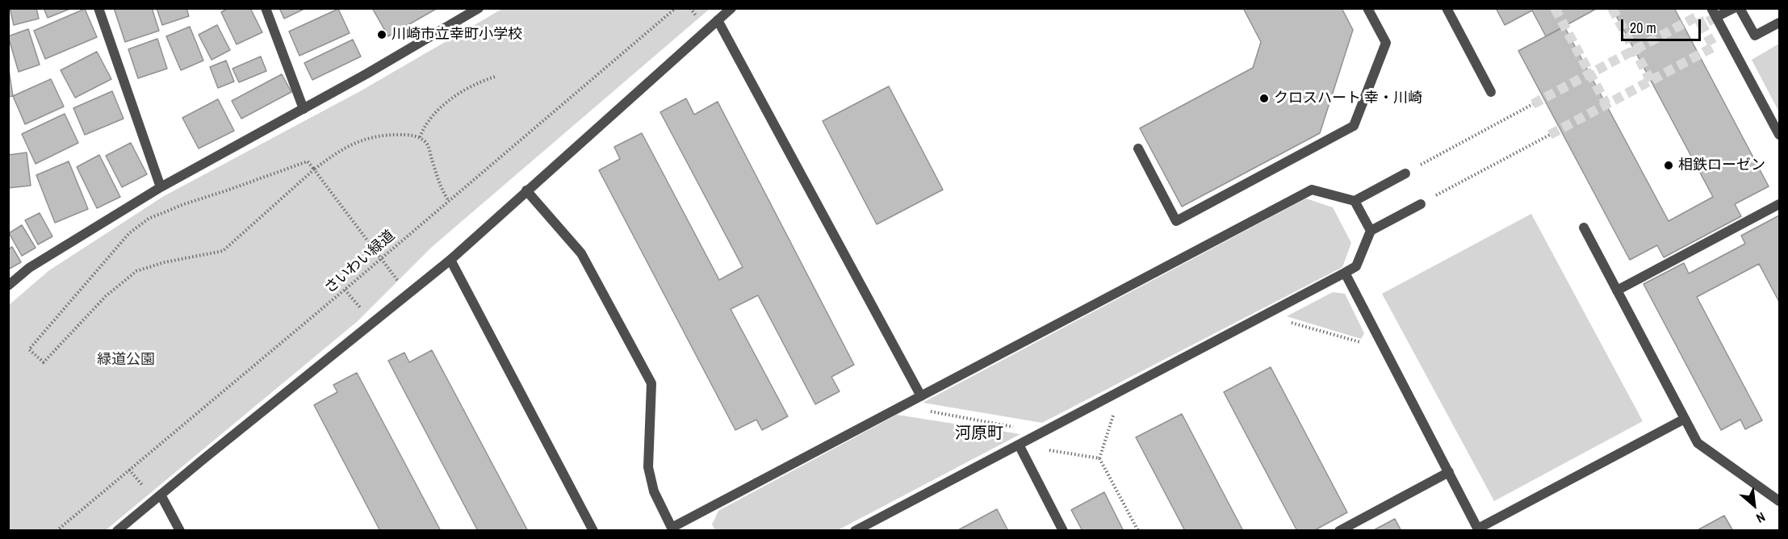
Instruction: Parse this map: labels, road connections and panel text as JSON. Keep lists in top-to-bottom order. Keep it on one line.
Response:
{"streets":{"path":["さいわい緑道"]},"districts":["河原町"],"parks":["緑道公園"],"places":["川崎市立幸町小学校","クロスハート 幸・川崎","相鉄ローゼン"],"scale_bar":"20 m","north":"bottom right"}
